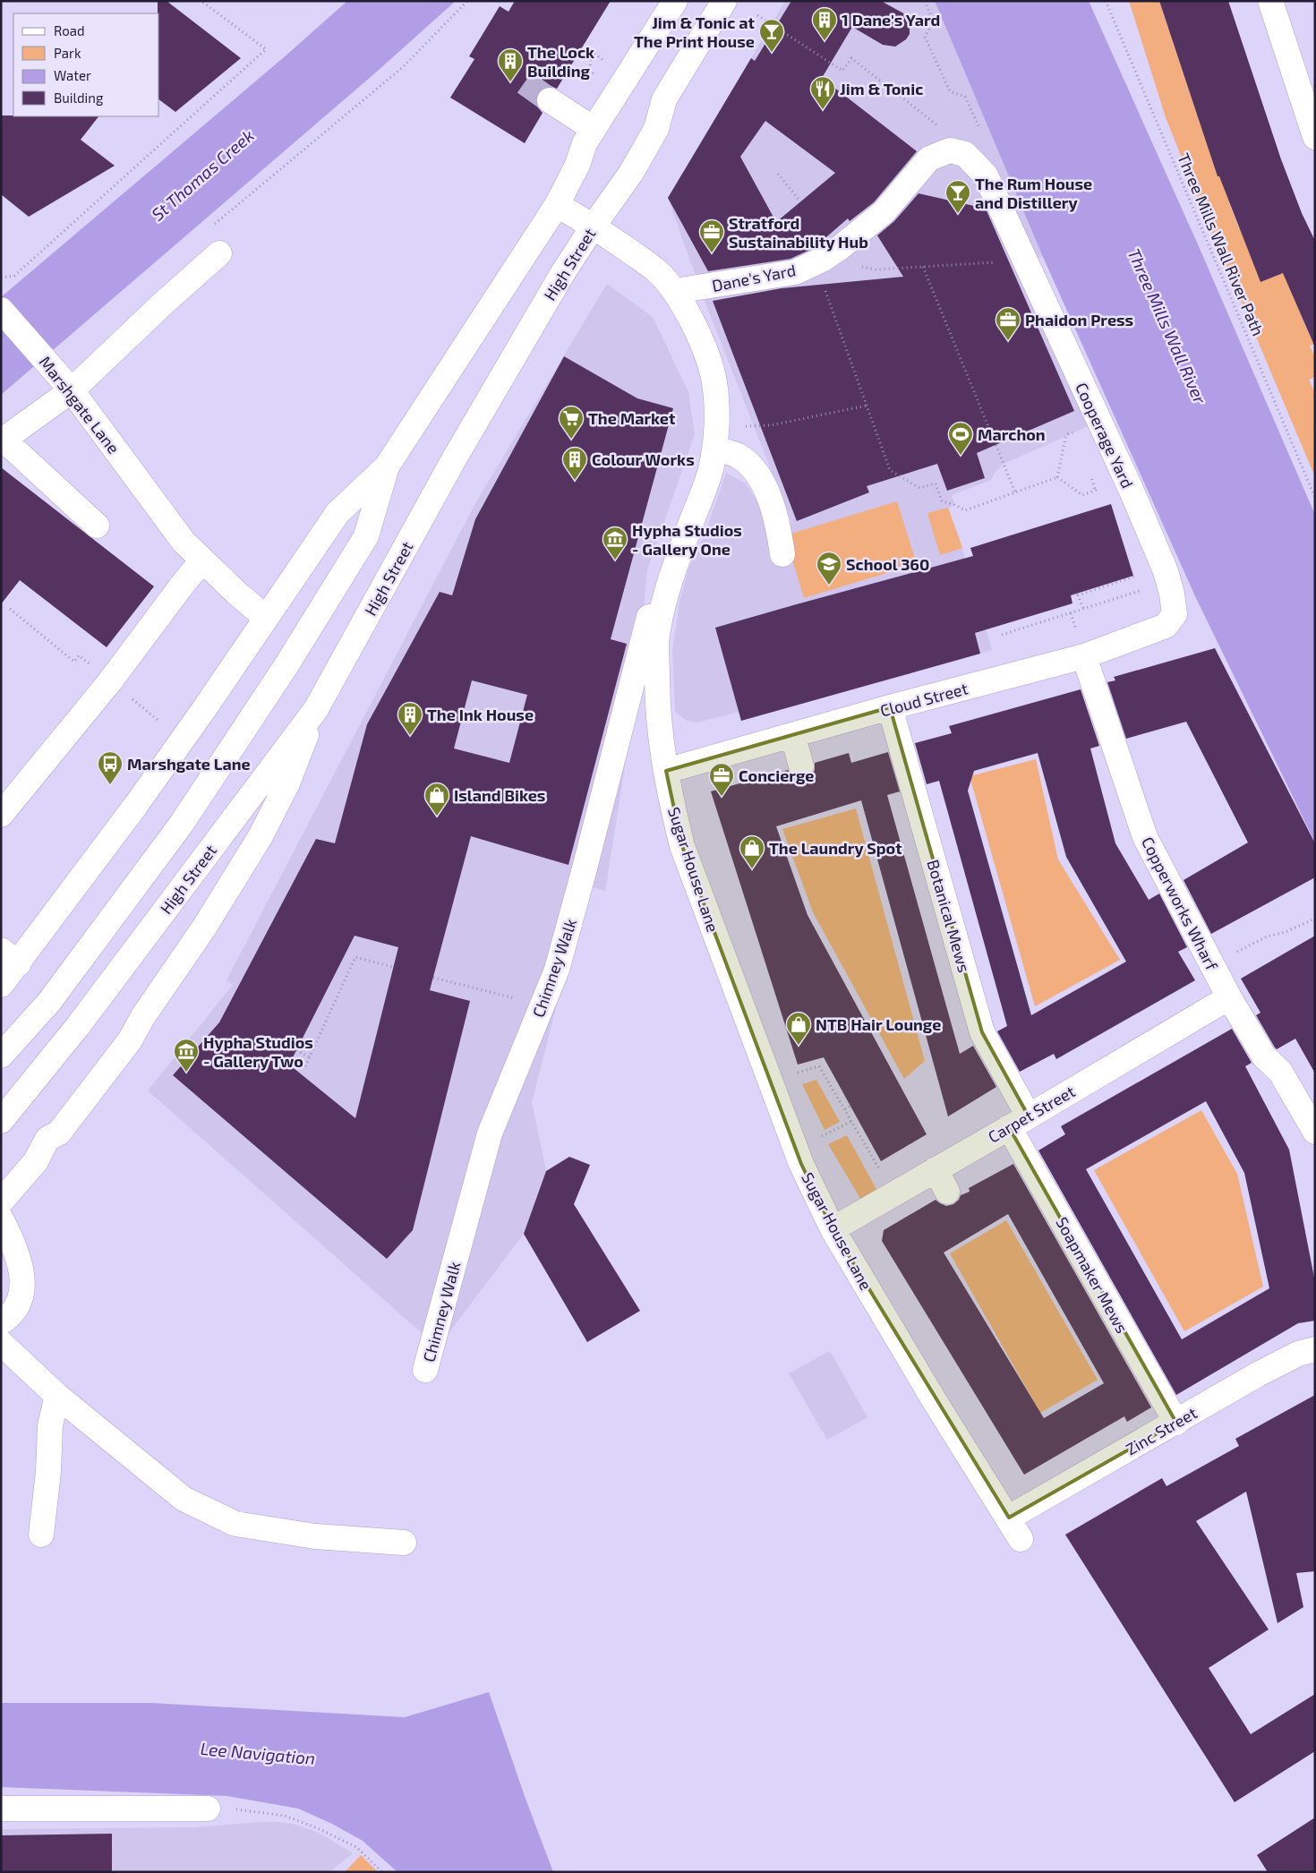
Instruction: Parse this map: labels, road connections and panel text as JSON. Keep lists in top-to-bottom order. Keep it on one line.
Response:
{"streets":{"street":["High Street","Dane's Yard","Marshgate Lane","Cooperage Yard","Cloud Street","Sugar House Lane","Copperworks Wharf","Botanical Mews","Chimney Walk","Carpet Street","Soapmaker Mews","Zinc Street"],"path":["Three Mills Wall River Path"]},"crossings":[["High Street","Sugar House Lane"],["Dane's Yard","Sugar House Lane"],["Cooperage Yard","Cloud Street"],["Cloud Street","Sugar House Lane"],["Cloud Street","Copperworks Wharf"],["Cloud Street","Botanical Mews"],["Sugar House Lane","Chimney Walk"],["Sugar House Lane","Carpet Street"],["Sugar House Lane","Zinc Street"],["Copperworks Wharf","Carpet Street"],["Botanical Mews","Carpet Street"],["Botanical Mews","Soapmaker Mews"],["Carpet Street","Soapmaker Mews"],["Soapmaker Mews","Zinc Street"]],"water":["St Thomas Creek","Three Mills Wall River","Lee Navigation"],"places":{"building":["1 Dane's Yard","The Lock Building","Colour Works","The Ink House"],"bar":["Jim & Tonic at The Print House","The Rum House and Distillery"],"restaurant":["Jim & Tonic"],"office":["Stratford Sustainability Hub","Phaidon Press","Concierge"],"supermarket":["The Market"],"sports":["Marchon"],"museum":["Hypha Studios - Gallery One","Hypha Studios - Gallery Two"],"school or university":["School 360"],"bus stop":["Marshgate Lane"],"shop":["Island Bikes","The Laundry Spot","NTB Hair Lounge"]},"legend":["Road","Park","Water","Building"]}
